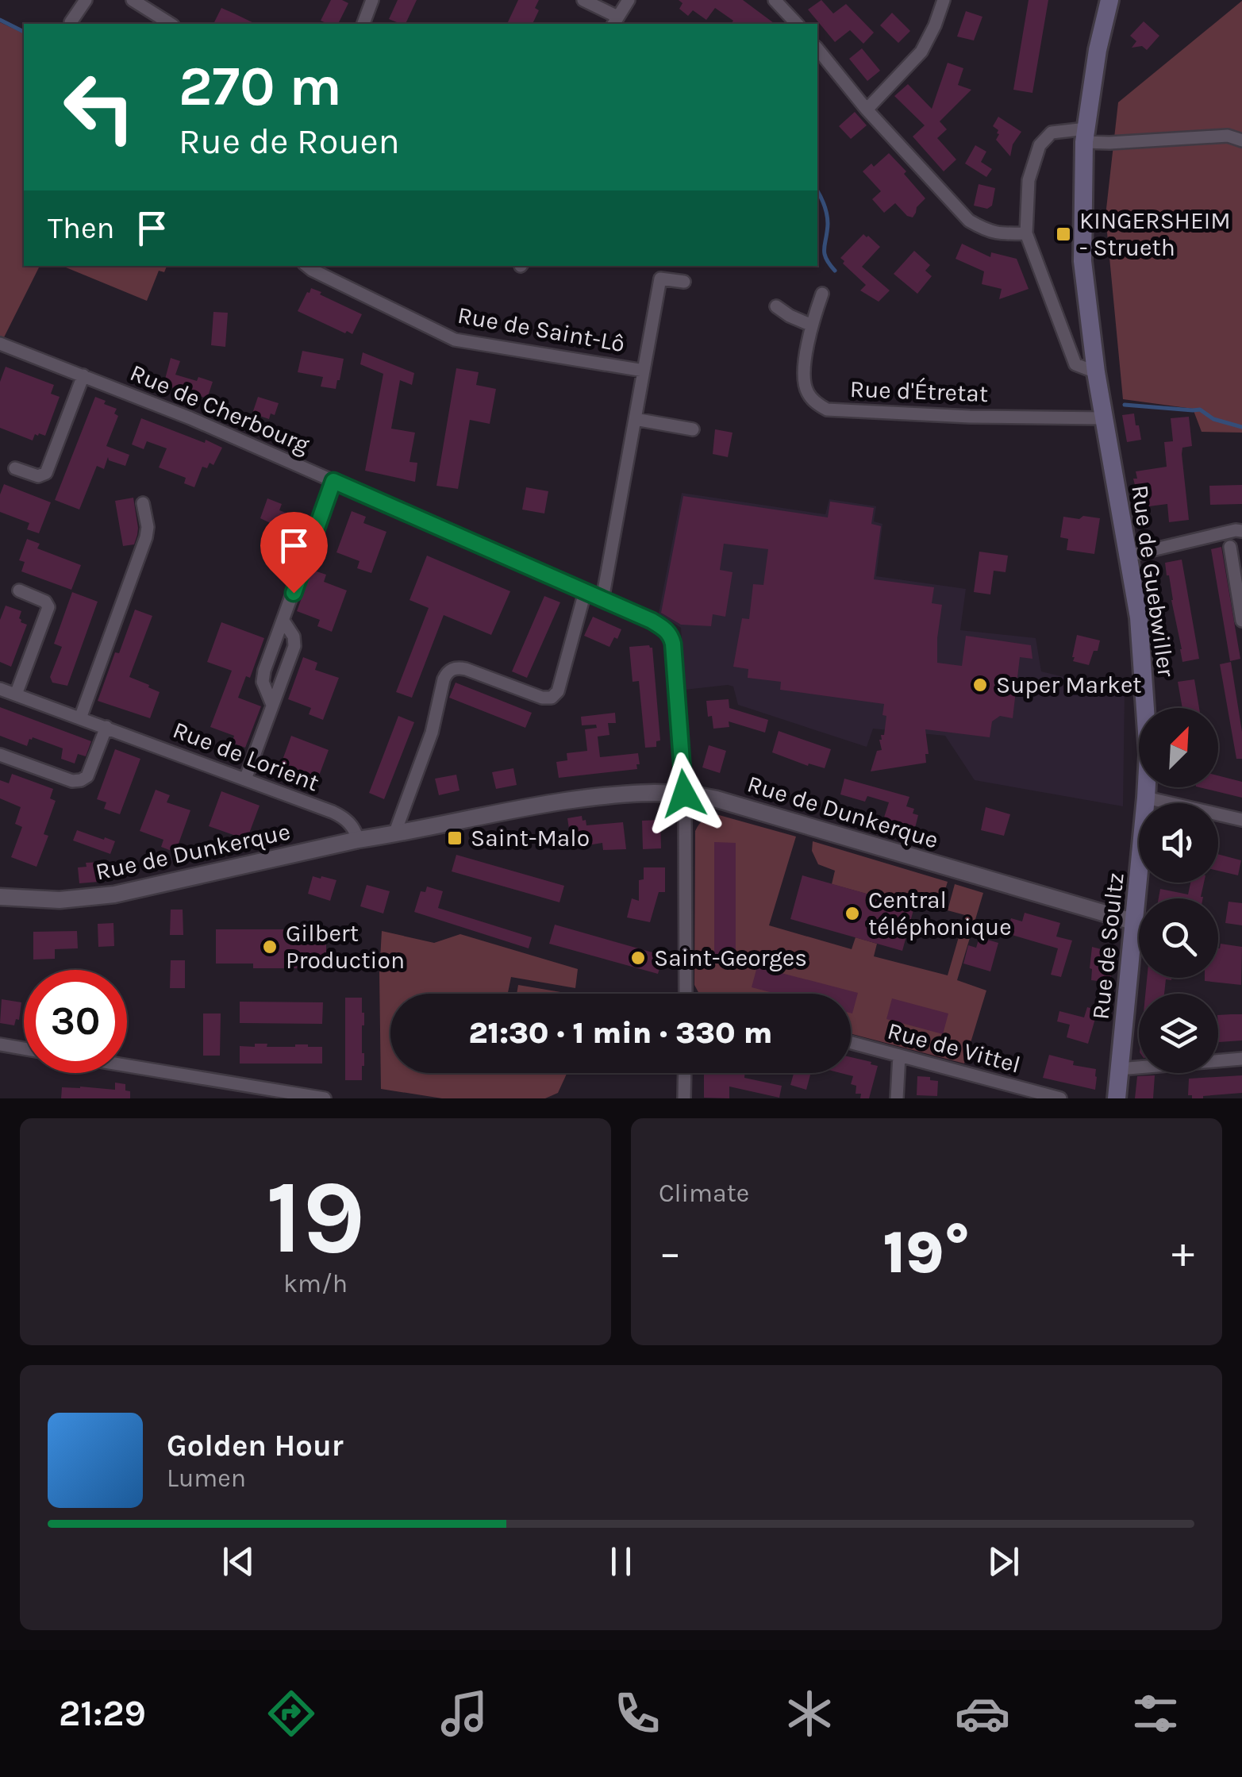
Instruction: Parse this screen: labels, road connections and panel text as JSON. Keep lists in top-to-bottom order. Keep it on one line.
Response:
{"streets":{"main road":["Rue de Guebwiller","Rue de Soultz"],"street":["Rue de Saint-Lô","Rue d'Étretat","Rue de Cherbourg","Rue de Lorient","Rue de Dunkerque","Rue de Vittel"]},"crossings":[["Rue d'Étretat","Rue de Guebwiller"],["Rue de Cherbourg","Rue de Dunkerque"],["Rue de Guebwiller","Rue de Soultz"],["Rue de Lorient","Rue de Dunkerque"],["Rue de Dunkerque","Rue de Soultz"]],"places":{"transit":["KINGERSHEIM - Strueth","Saint-Malo"],"other":["Super Market","Central téléphonique","Gilbert Production","Saint-Georges"]},"north":"top right","page":{"turn":["270 m","Rue de Rouen"],"then":"Then","limit":"30","trip":"21:30 · 1 min · 330 m","tile":[["19","km/h"],"Climate"],"heat":["−","19°","+"],"song":["Golden Hour","Lumen"],"tabs":"21:29"}}
